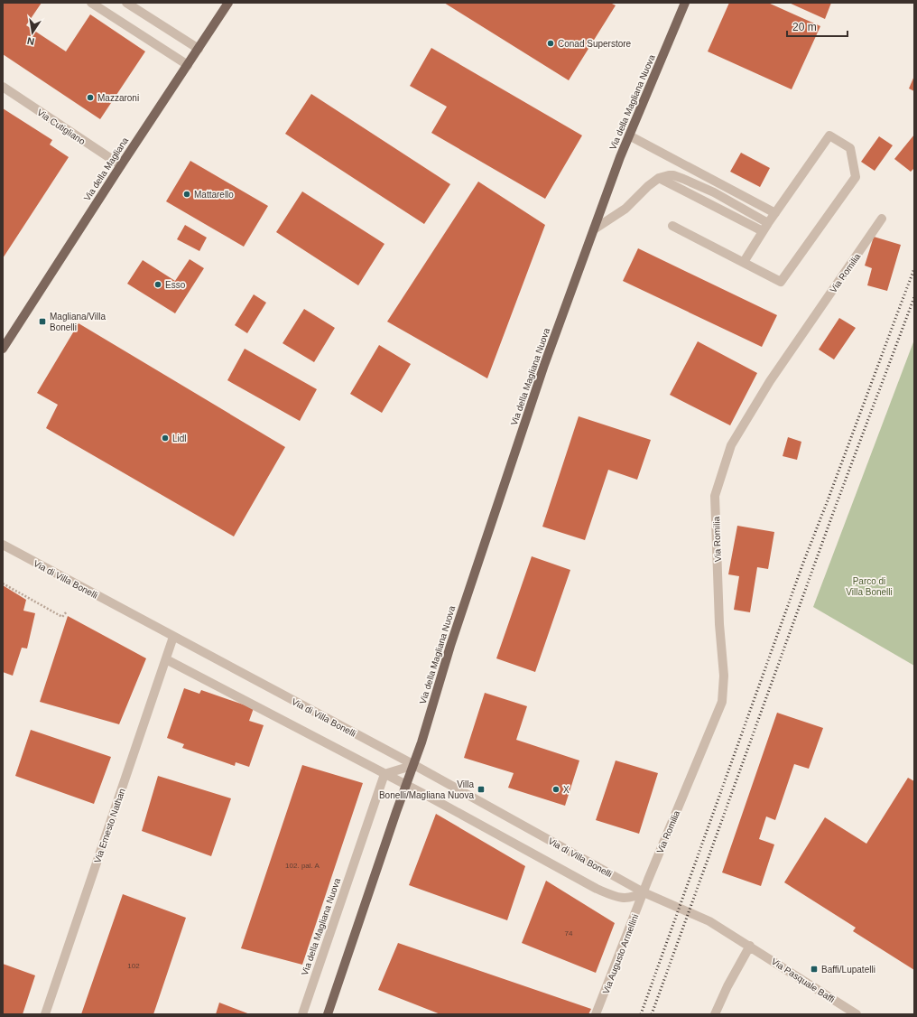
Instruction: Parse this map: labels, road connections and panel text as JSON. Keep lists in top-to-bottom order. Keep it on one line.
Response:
{"streets":{"main road":["Via della Magliana Nuova","Via della Magliana"],"street":["Via Cutigliano","Via Romilia","Via di Villa Bonelli","Via Ernesto Nathan","Via Augusto Armellini","Via Pasquale Baffi"]},"crossings":[["Via della Magliana Nuova","Via di Villa Bonelli"],["Via Cutigliano","Via della Magliana"],["Via Romilia","Via di Villa Bonelli"],["Via Romilia","Via Augusto Armellini"],["Via di Villa Bonelli","Via Ernesto Nathan"],["Via di Villa Bonelli","Via Augusto Armellini"],["Via di Villa Bonelli","Via Pasquale Baffi"]],"parks":["Parco di Villa Bonelli"],"places":{"other":["Conad Superstore","Mazzaroni","Mattarello","Esso","Lidl","X"],"transit":["Magliana/Villa Bonelli","Villa Bonelli/Magliana Nuova","Baffi/Lupatelli"]},"house_numbers":["102. pal. A","74","102"],"scale_bar":"20 m","north":"bottom"}
